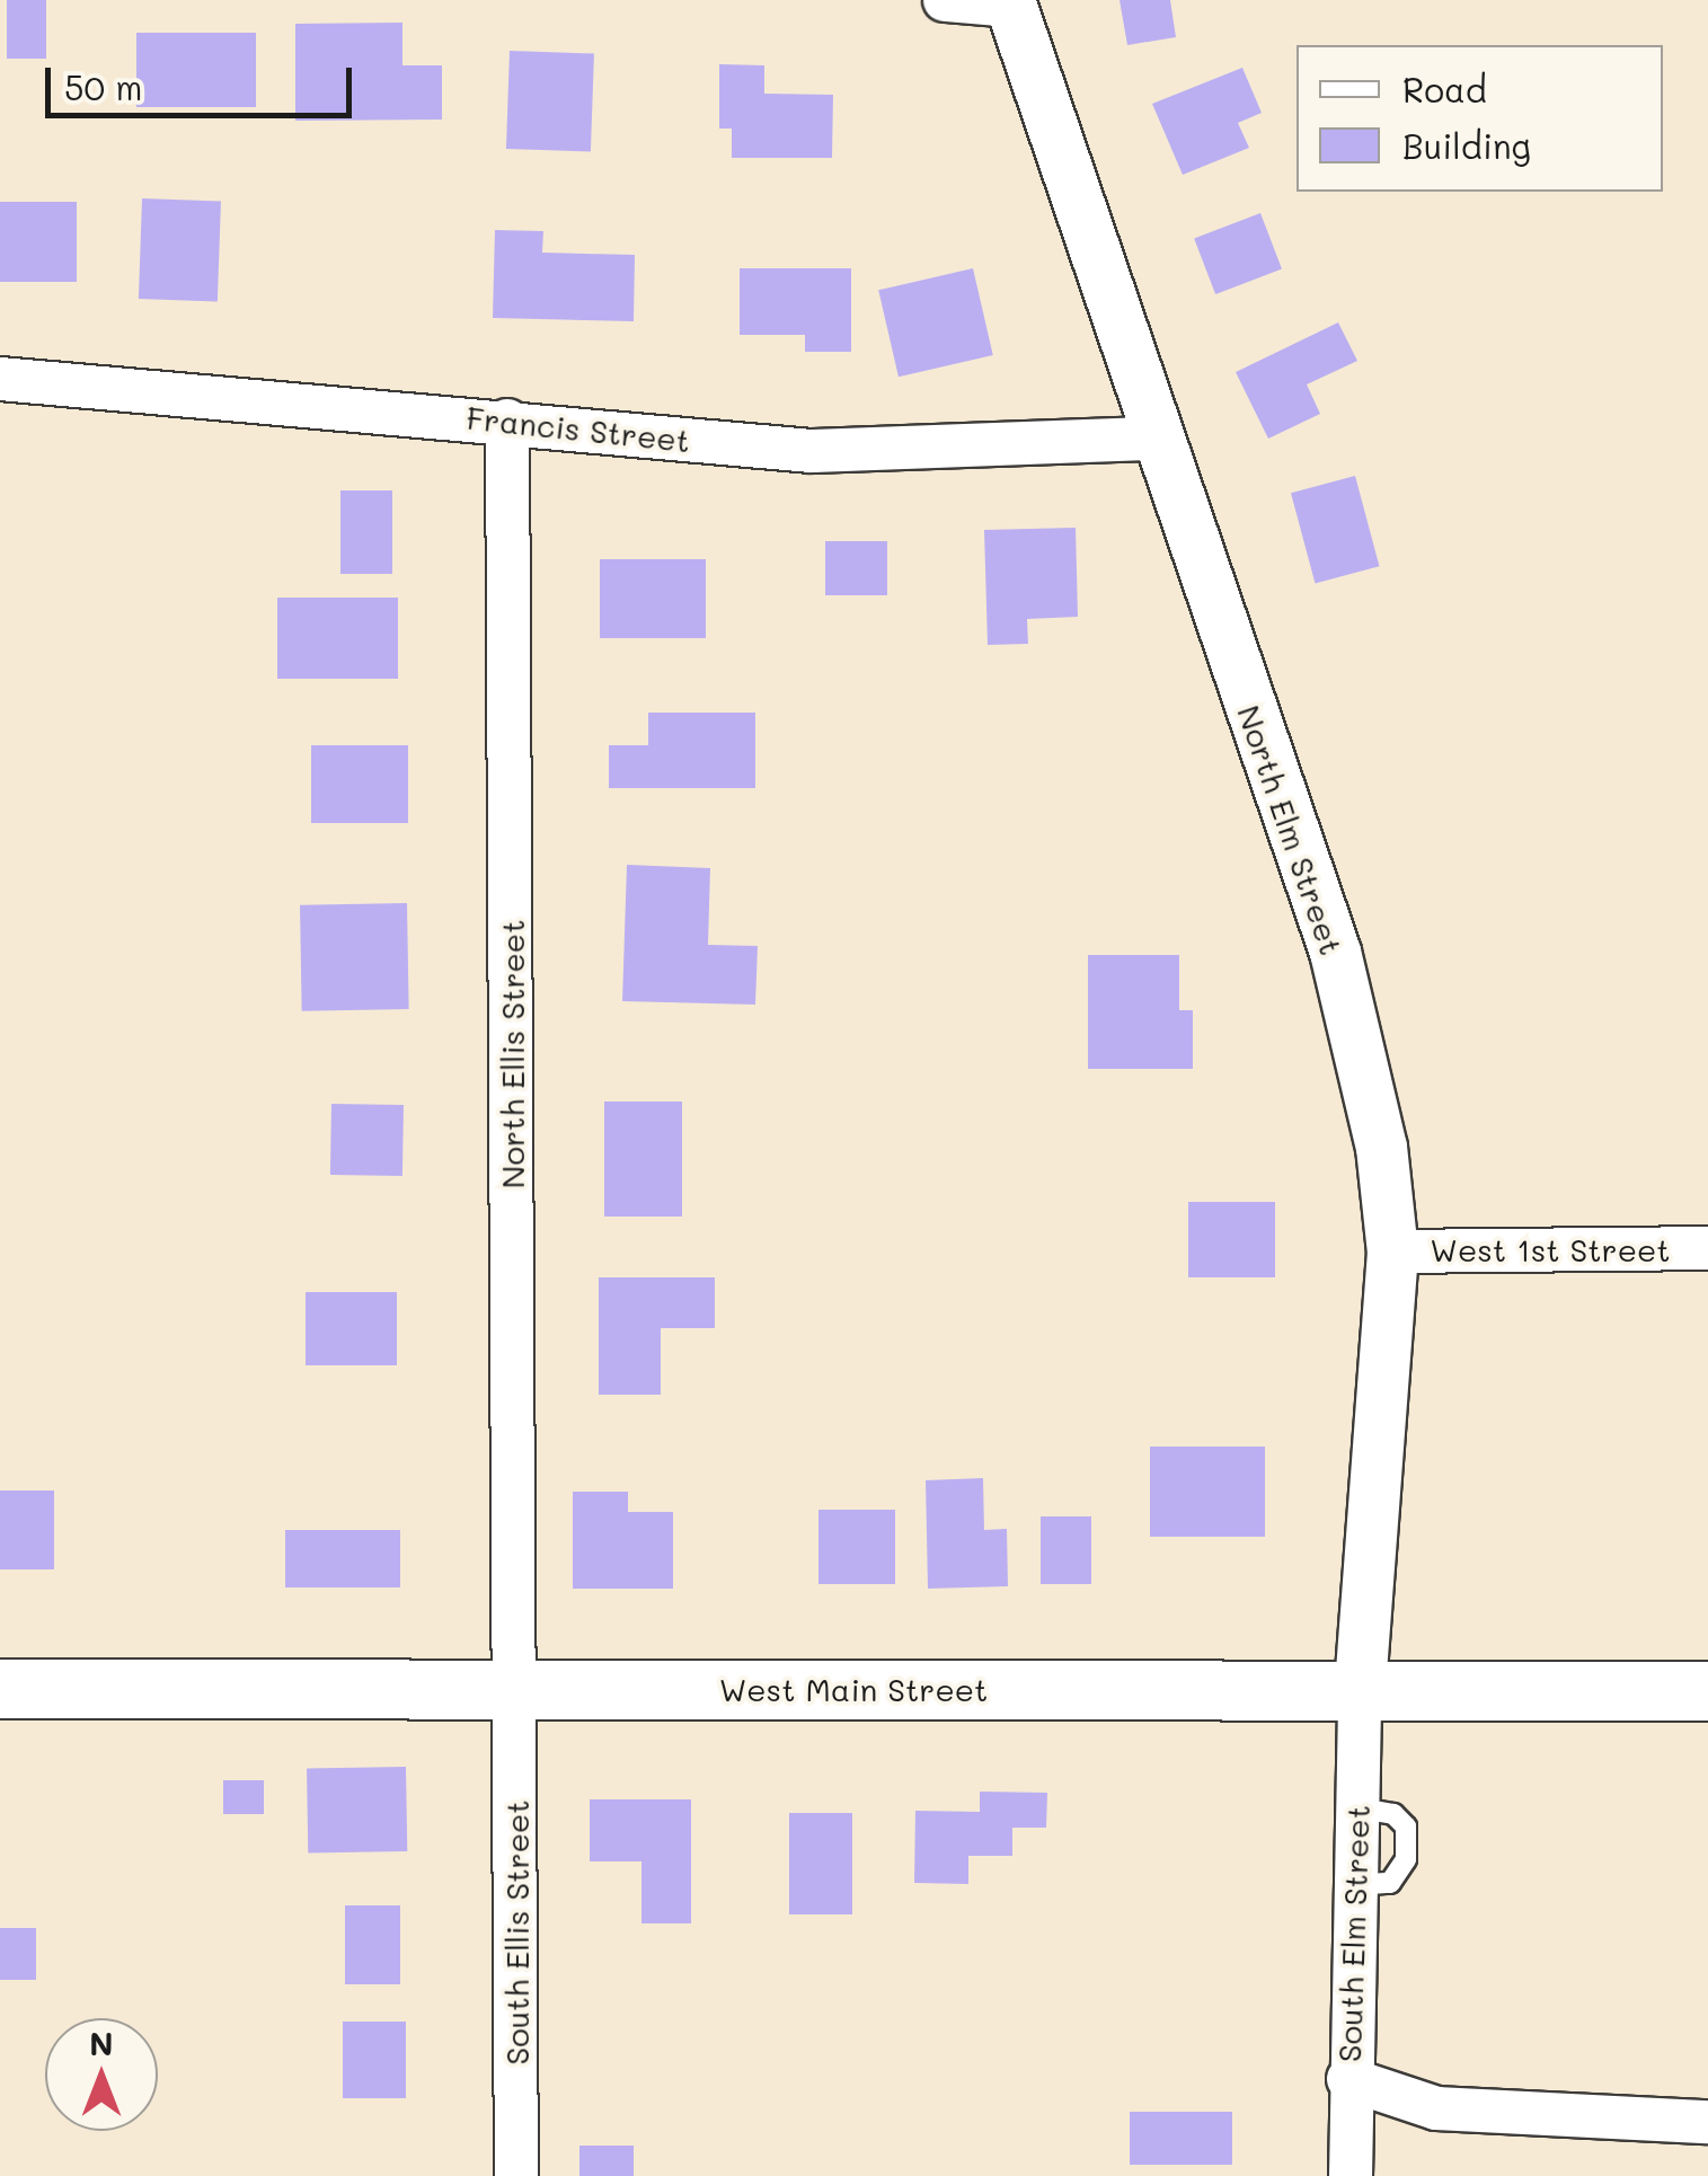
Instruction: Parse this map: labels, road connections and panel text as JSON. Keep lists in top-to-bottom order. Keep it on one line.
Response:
{"streets":{"main road":["West Main Street"],"street":["Francis Street","North Elm Street","North Ellis Street","West 1st Street","South Ellis Street","South Elm Street"]},"crossings":[["Francis Street","North Elm Street"],["Francis Street","North Ellis Street"],["North Elm Street","West 1st Street"],["North Elm Street","West Main Street"],["North Elm Street","South Elm Street"],["North Ellis Street","West Main Street"],["North Ellis Street","South Ellis Street"],["West Main Street","South Ellis Street"],["West Main Street","South Elm Street"]],"legend":["Road","Building"],"scale_bar":"50 m","north":"top"}
